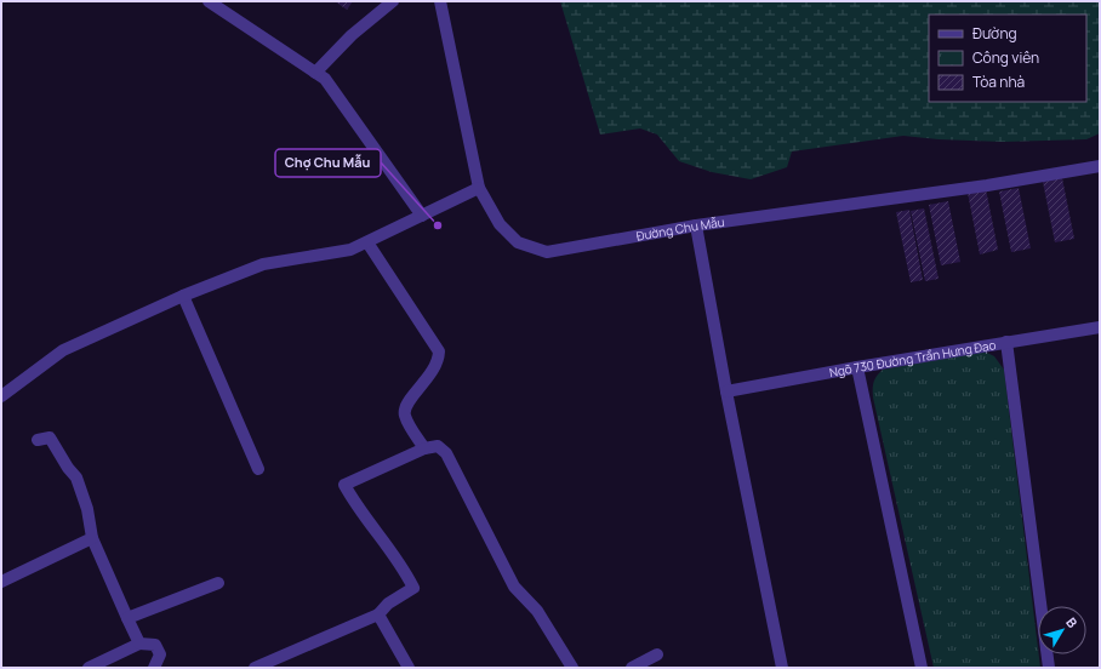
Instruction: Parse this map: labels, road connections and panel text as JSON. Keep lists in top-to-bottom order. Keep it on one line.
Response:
{"streets":{"street":["Đường Chu Mẫu","Ngõ 730 Đường Trần Hưng Đạo"]},"places":["Chợ Chu Mẫu"],"legend":["Đường","Công viên","Tòa nhà"],"north":"top right"}
